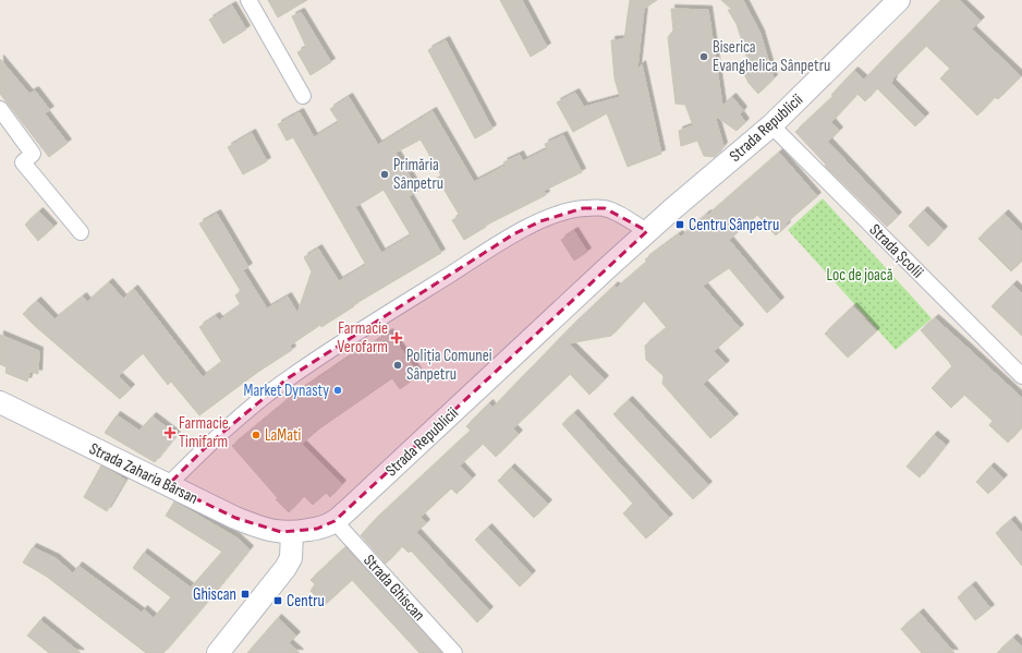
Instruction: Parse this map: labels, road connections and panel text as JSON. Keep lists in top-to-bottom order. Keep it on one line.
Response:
{"streets":{"main road":["Strada Republicii","Strada Zaharia Bârsan"],"street":["Strada Școlii","Strada Ghiscan"]},"crossings":[["Strada Republicii","Strada Școlii"],["Strada Republicii","Strada Zaharia Bârsan"],["Strada Republicii","Strada Ghiscan"]],"parks":["Loc de joacă"],"places":{"other":["Biserica Evanghelica Sânpetru","Primăria Sânpetru","Poliția Comunei Sânpetru","Market Dynasty","LaMati"],"transit":["Centru Sânpetru","Ghiscan","Centru"],"health":["Farmacie Verofarm","Farmacie Timifarm"]}}
